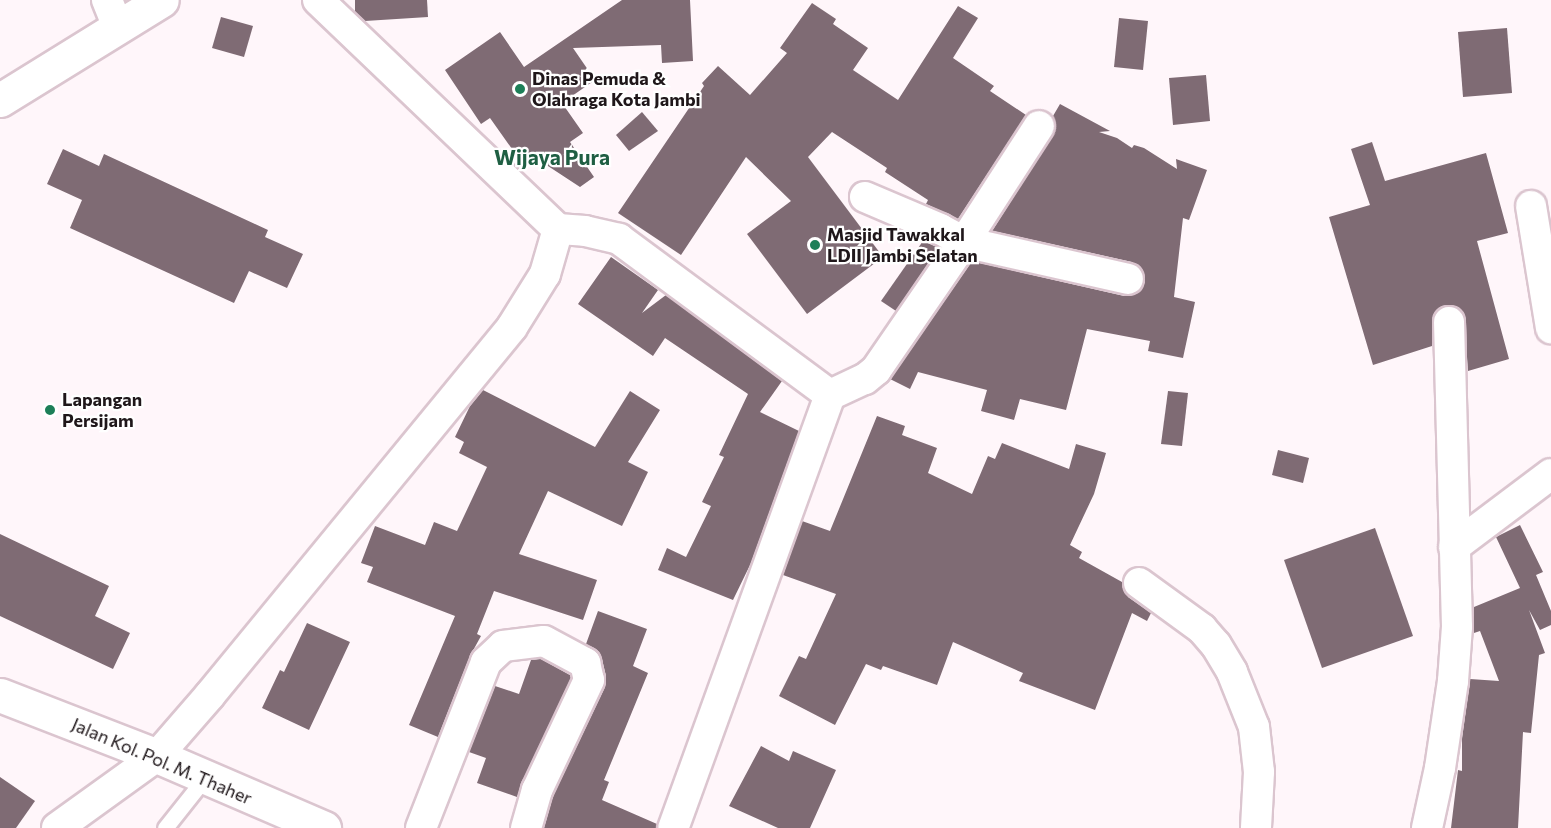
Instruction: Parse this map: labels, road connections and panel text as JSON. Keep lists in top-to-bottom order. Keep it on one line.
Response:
{"streets":{"street":["Jalan Kol. Pol. M. Thaher"]},"districts":["Wijaya Pura"],"places":["Dinas Pemuda & Olahraga Kota Jambi","Masjid Tawakkal LDII Jambi Selatan","Lapangan Persijam"]}
